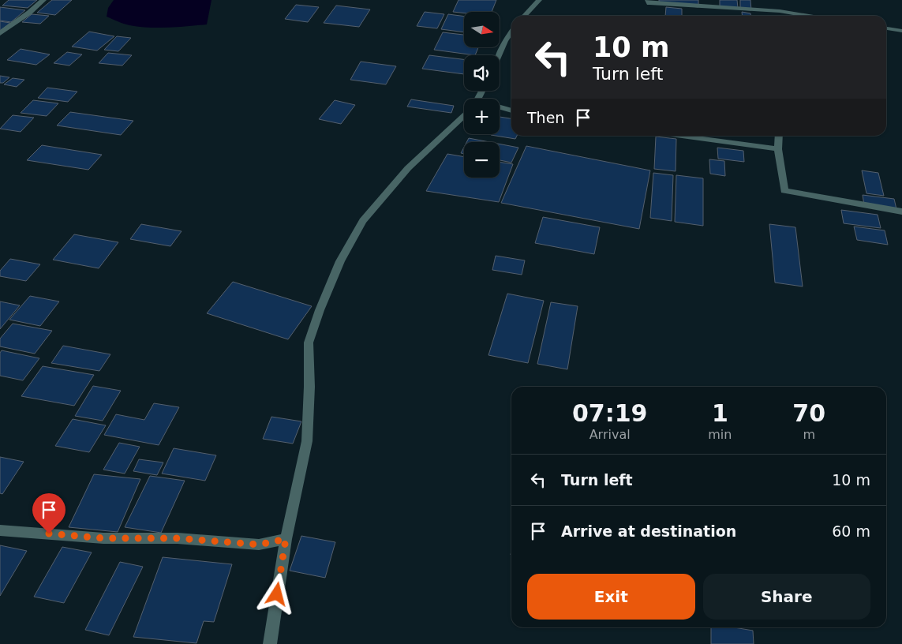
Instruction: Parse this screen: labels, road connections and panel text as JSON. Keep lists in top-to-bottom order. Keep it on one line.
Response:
{"north":"right","page":{"map_buttons":["+","−"],"turn":["10 m","Turn left"],"then":"Then","eta":["07:19","Arrival","1","min","70","m"],"list":[{"name":"Turn left","value":"10 m"},{"name":"Arrive at destination","value":"60 m"}],"buttons":["Exit","Share"]}}
